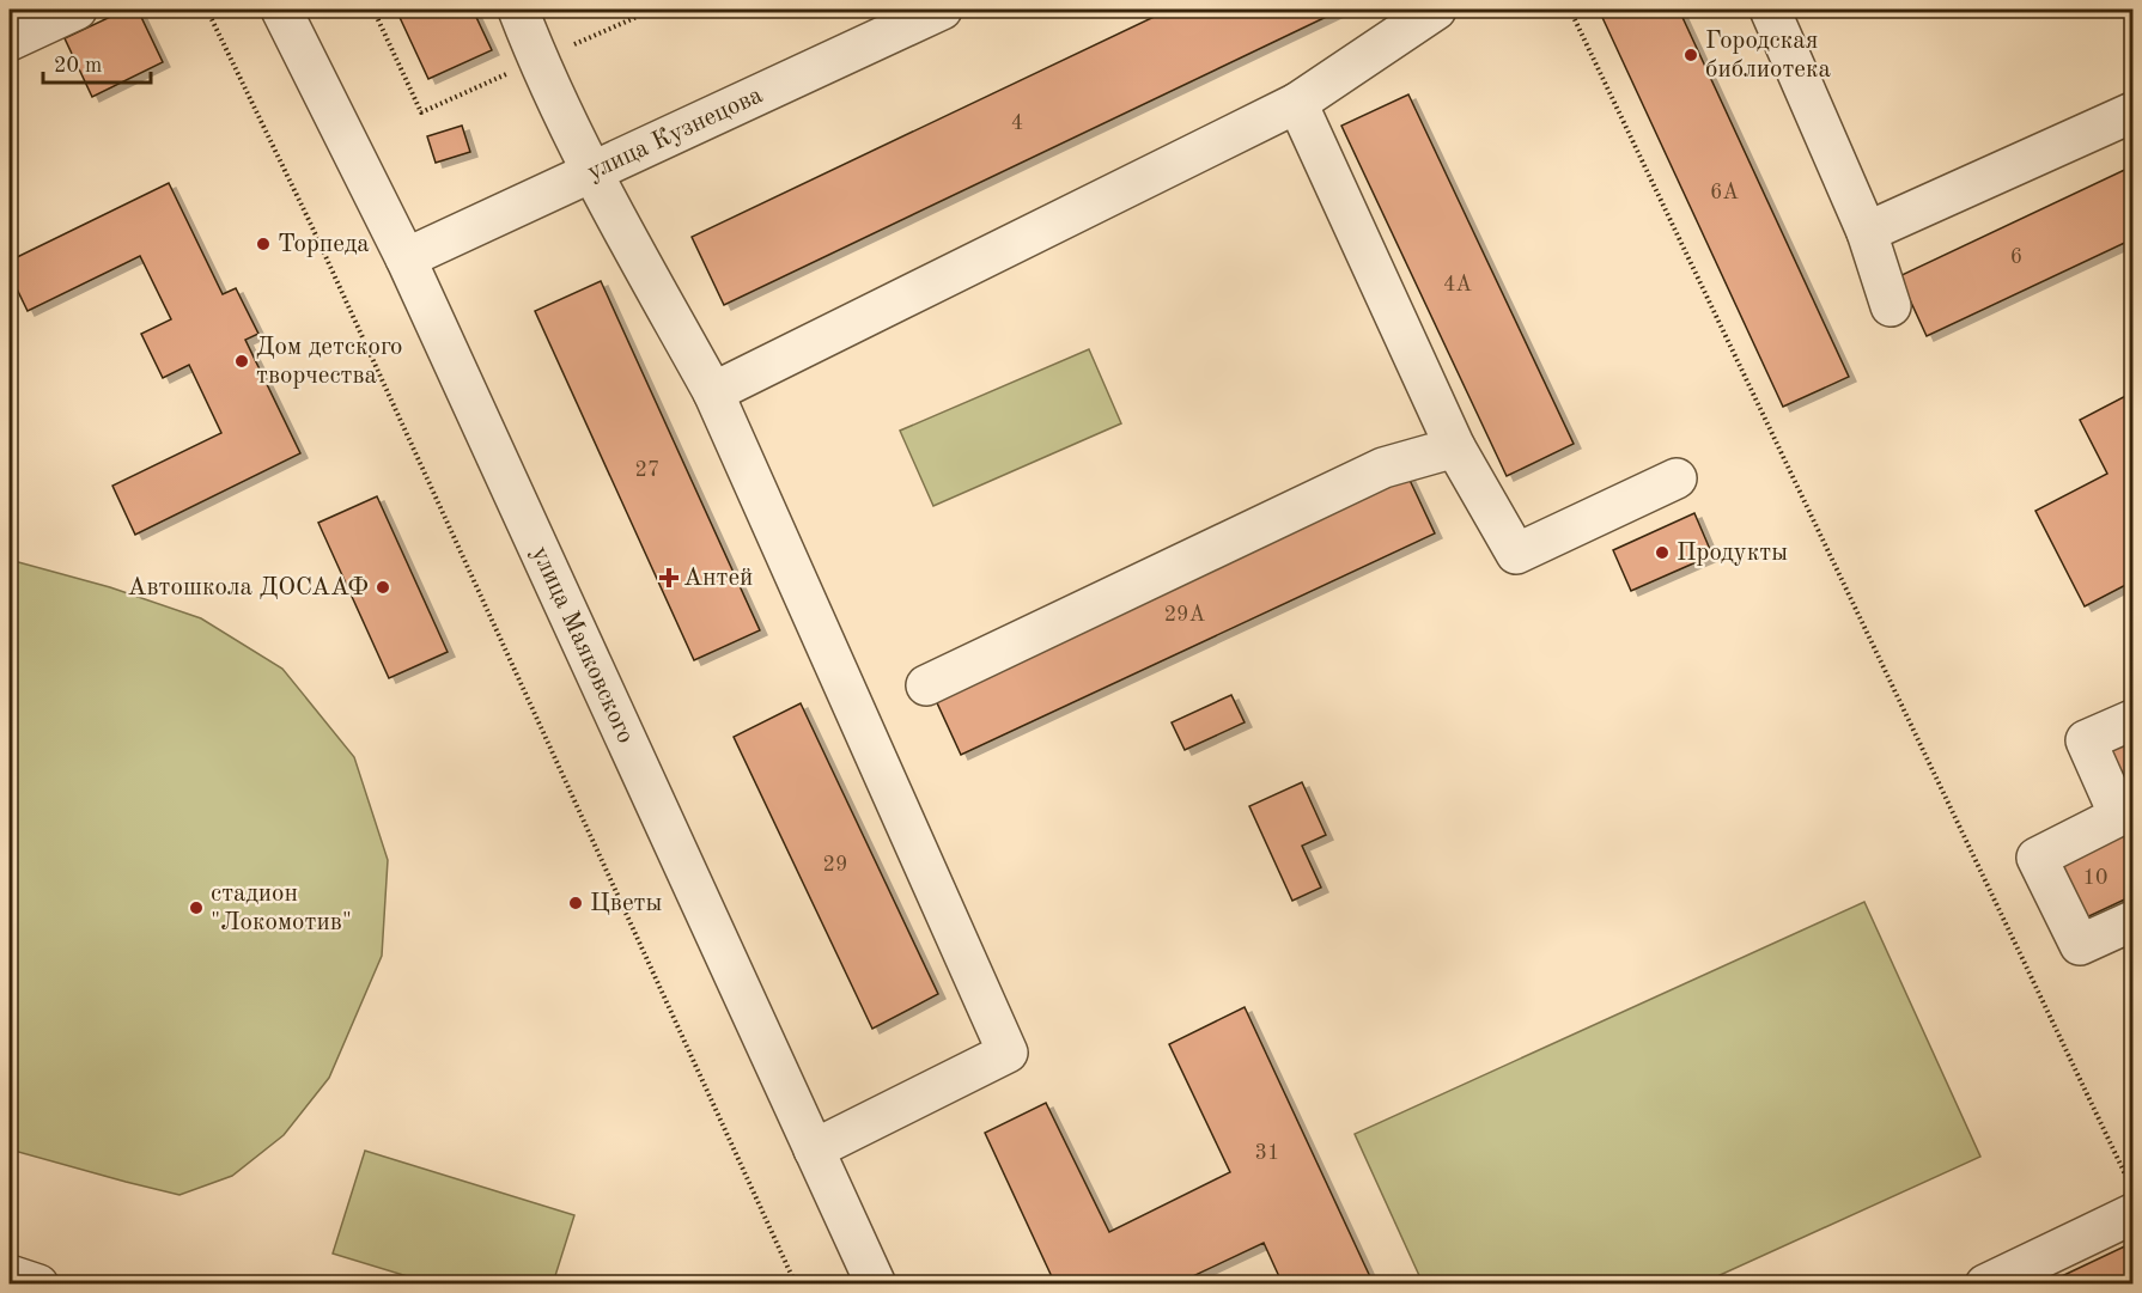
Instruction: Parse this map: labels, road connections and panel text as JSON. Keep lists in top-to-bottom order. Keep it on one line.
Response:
{"streets":{"street":["улица Кузнецова","улица Маяковского"]},"crossings":[["улица Кузнецова","улица Маяковского"]],"places":{"other":["Городская библиотека","Торпеда","Дом детского творчества","Продукты","Автошкола ДОСААФ","Цветы","стадион \"Локомотив\""],"health":["Антей"]},"house_numbers":["4","6А","6","4А","27","29А","29","10","31"],"scale_bar":"20 m"}
